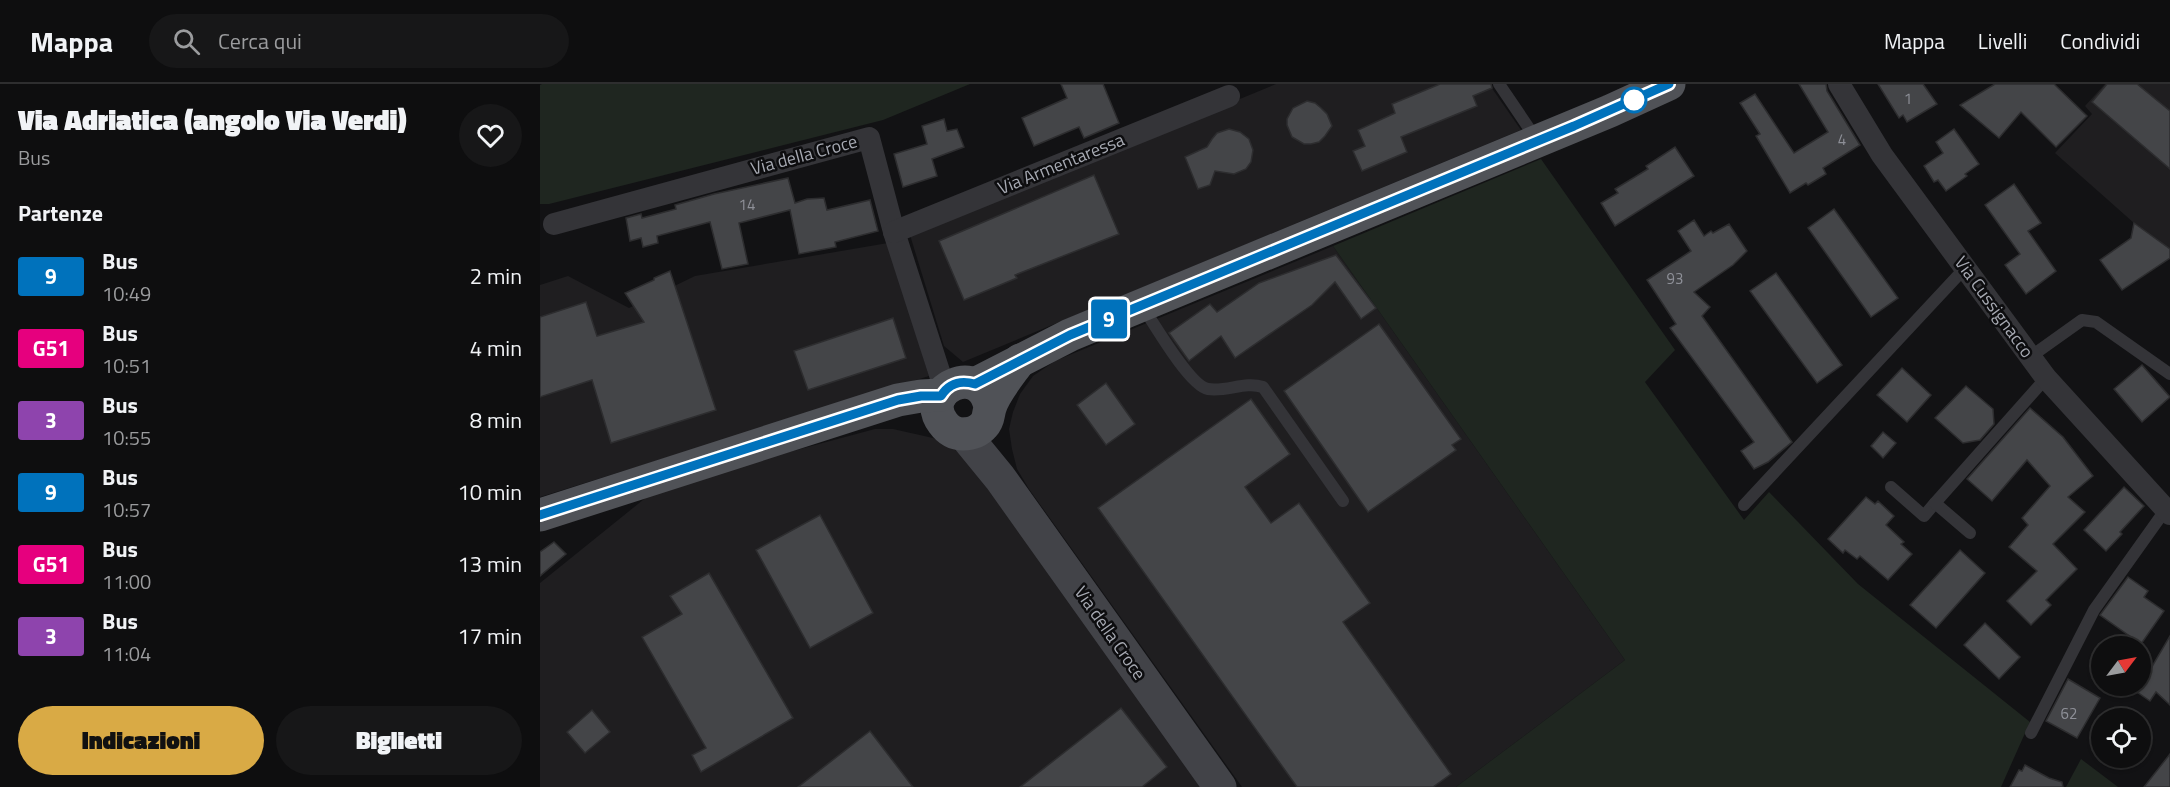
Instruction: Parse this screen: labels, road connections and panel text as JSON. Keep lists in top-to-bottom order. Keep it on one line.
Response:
{"streets":{"main road":["Via della Croce"],"street":["Via Armentaressa","Via Cussignacco"]},"crossings":[["Via della Croce","Via Armentaressa"]],"lines":["bus line 9"],"house_numbers":["1","4","14","93","62"],"north":"top right","page":{"header":"Mappa","search":"Cerca qui","nav":["Mappa","Livelli","Condividi"],"heading":[["Via Adriatica (angolo Via Verdi)","Bus"],"Partenze"],"on_map":"9","list":[{"mark":"9","name":"Bus","note":"10:49","value":"2 min"},{"mark":"G51","name":"Bus","note":"10:51","value":"4 min"},{"mark":"3","name":"Bus","note":"10:55","value":"8 min"},{"mark":"9","name":"Bus","note":"10:57","value":"10 min"},{"mark":"G51","name":"Bus","note":"11:00","value":"13 min"},{"mark":"3","name":"Bus","note":"11:04","value":"17 min"}],"buttons":["Indicazioni","Biglietti"]}}
